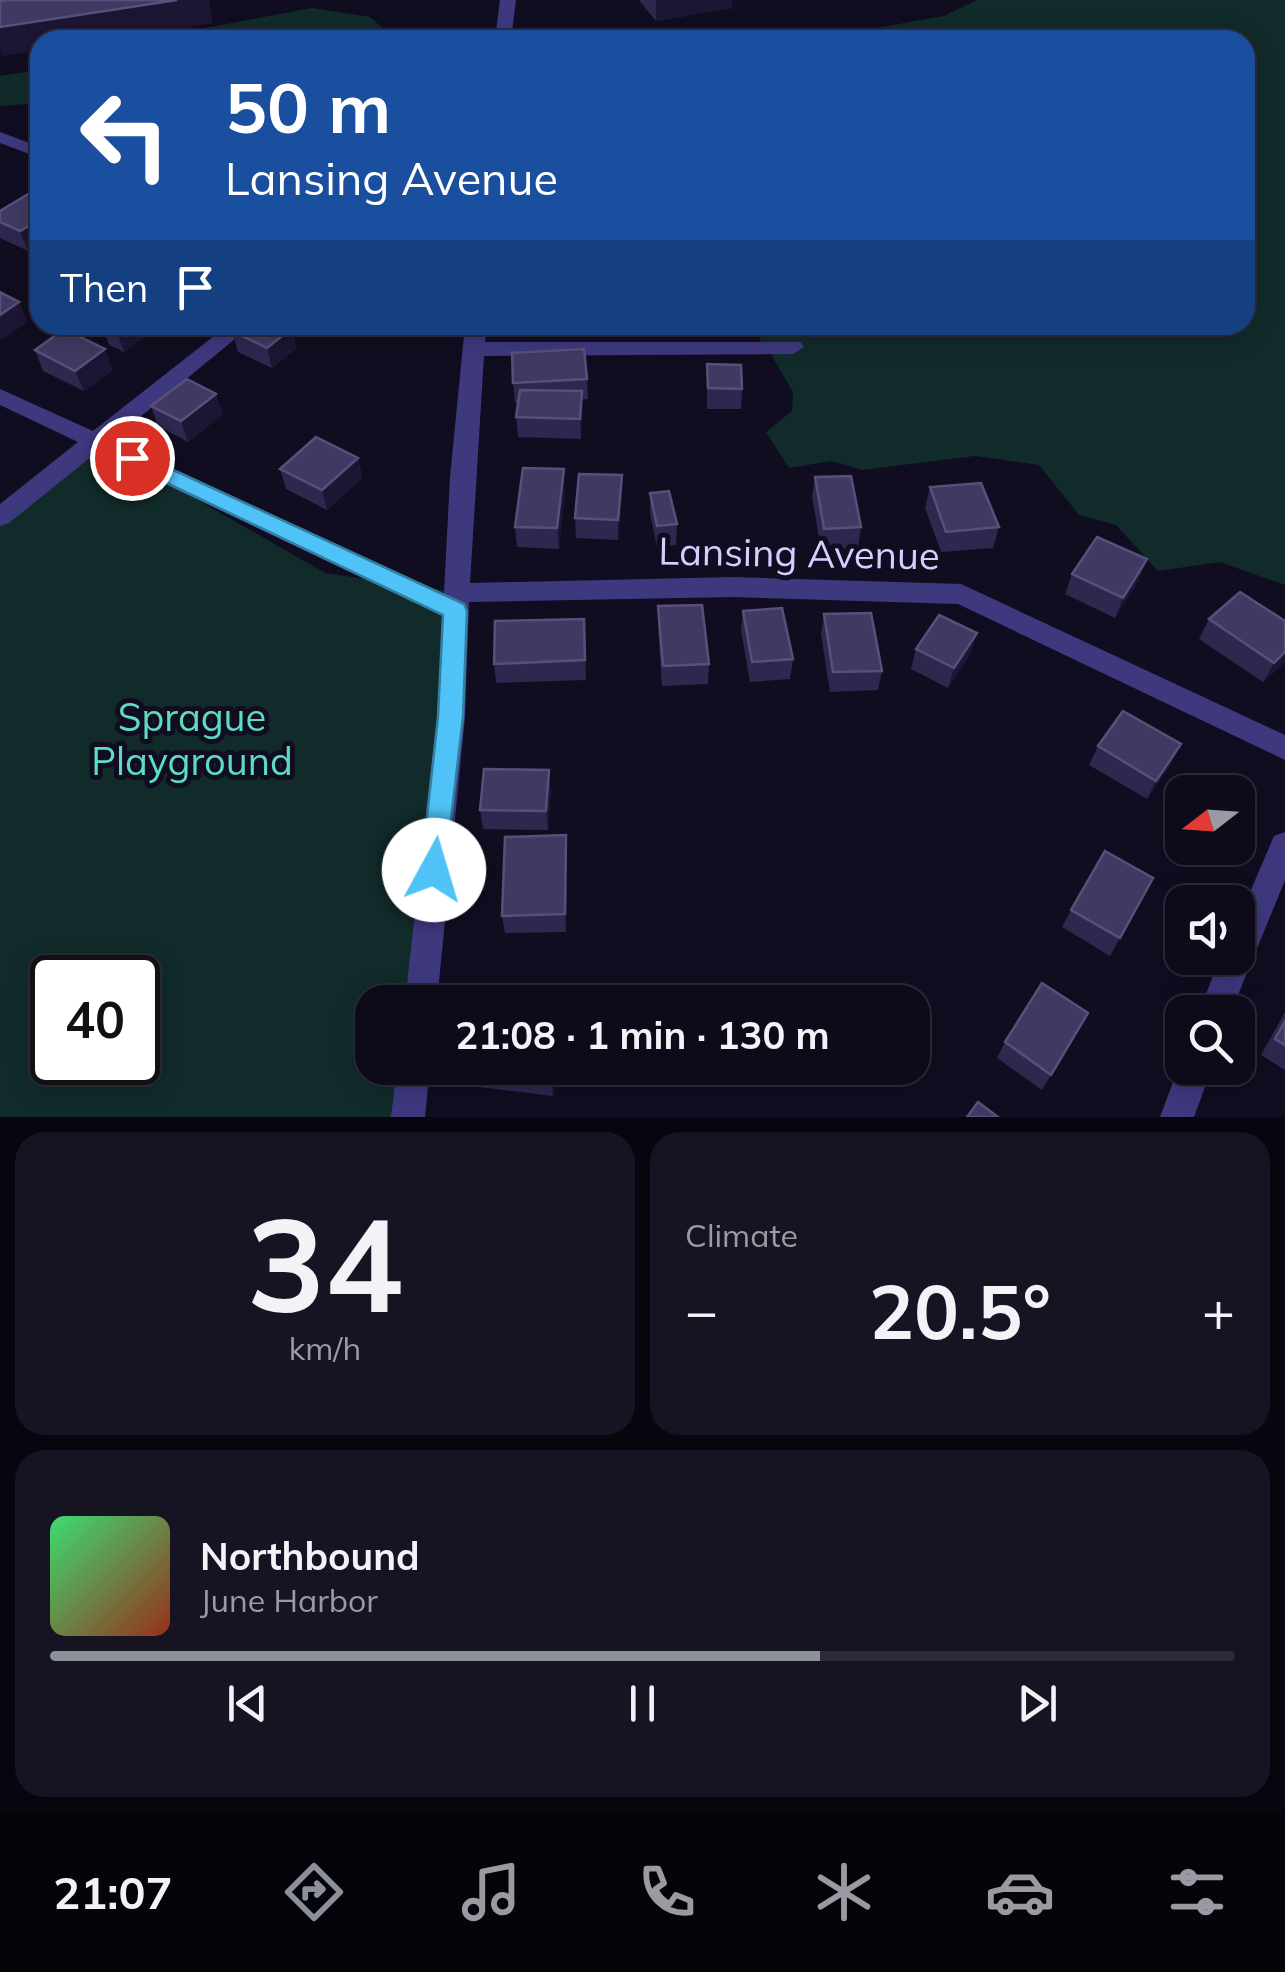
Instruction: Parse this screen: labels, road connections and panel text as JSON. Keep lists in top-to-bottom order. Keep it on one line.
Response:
{"streets":{"street":["Lansing Avenue"]},"parks":["Sprague Playground"],"north":"left","page":{"turn":["50 m","Lansing Avenue"],"then":"Then","limit":"40","trip":"21:08 · 1 min · 130 m","tile":[["34","km/h"],"Climate"],"heat":["−","20.5°","+"],"song":["Northbound","June Harbor"],"tabs":"21:07"}}
